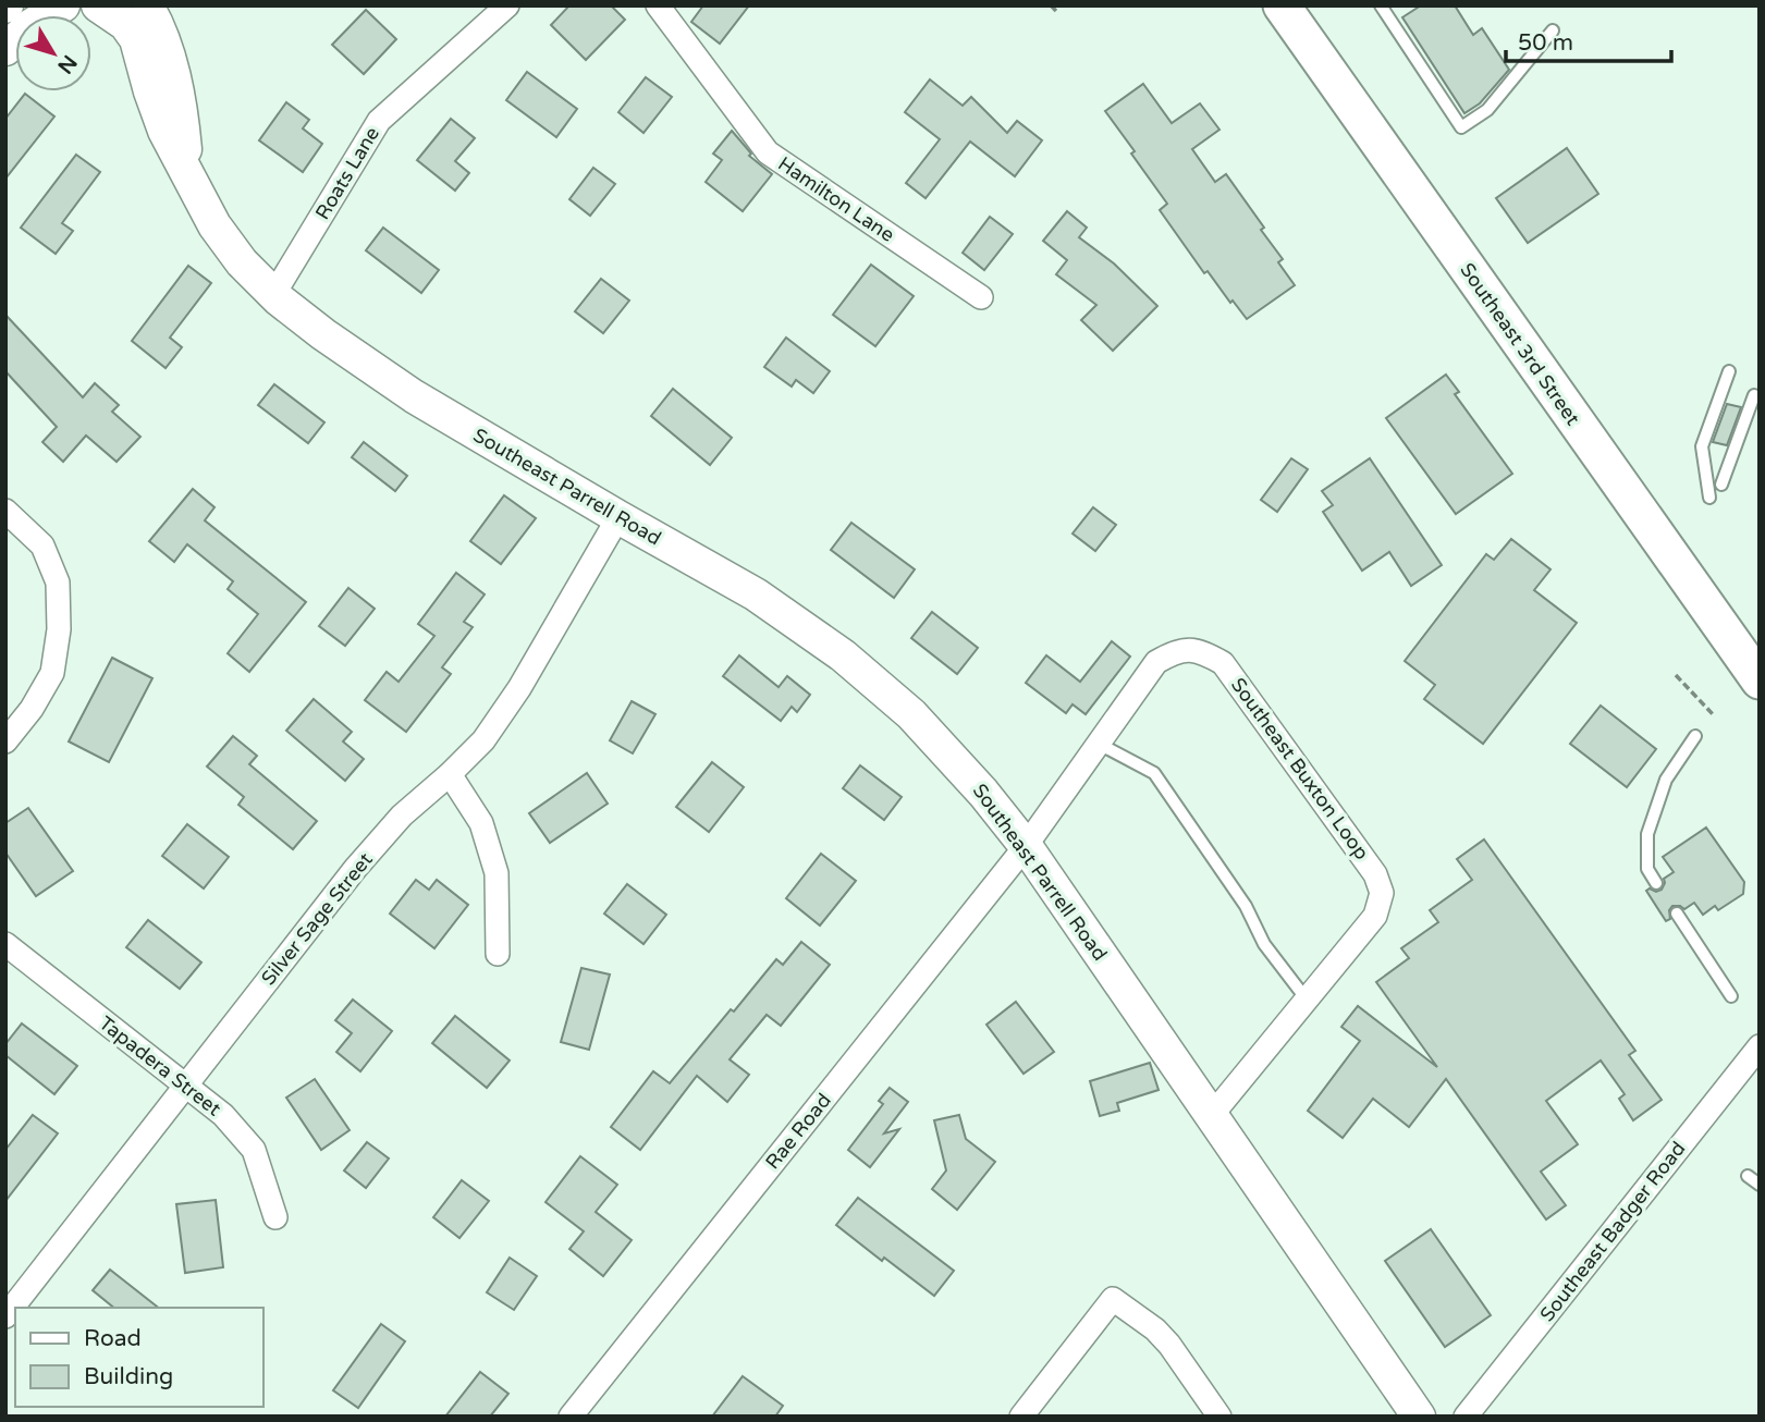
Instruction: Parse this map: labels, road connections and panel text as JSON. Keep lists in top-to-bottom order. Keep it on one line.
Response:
{"streets":{"main road":["Southeast 3rd Street"],"street":["Roats Lane","Hamilton Lane","Southeast Parrell Road","Southeast Buxton Loop","Silver Sage Street","Tapadera Street","Rae Road","Southeast Badger Road"]},"crossings":[["Roats Lane","Southeast Parrell Road"],["Southeast Parrell Road","Southeast Buxton Loop"],["Southeast Parrell Road","Silver Sage Street"],["Southeast Parrell Road","Rae Road"],["Southeast Buxton Loop","Rae Road"],["Silver Sage Street","Tapadera Street"]],"legend":["Road","Building"],"scale_bar":"50 m","north":"bottom right"}
